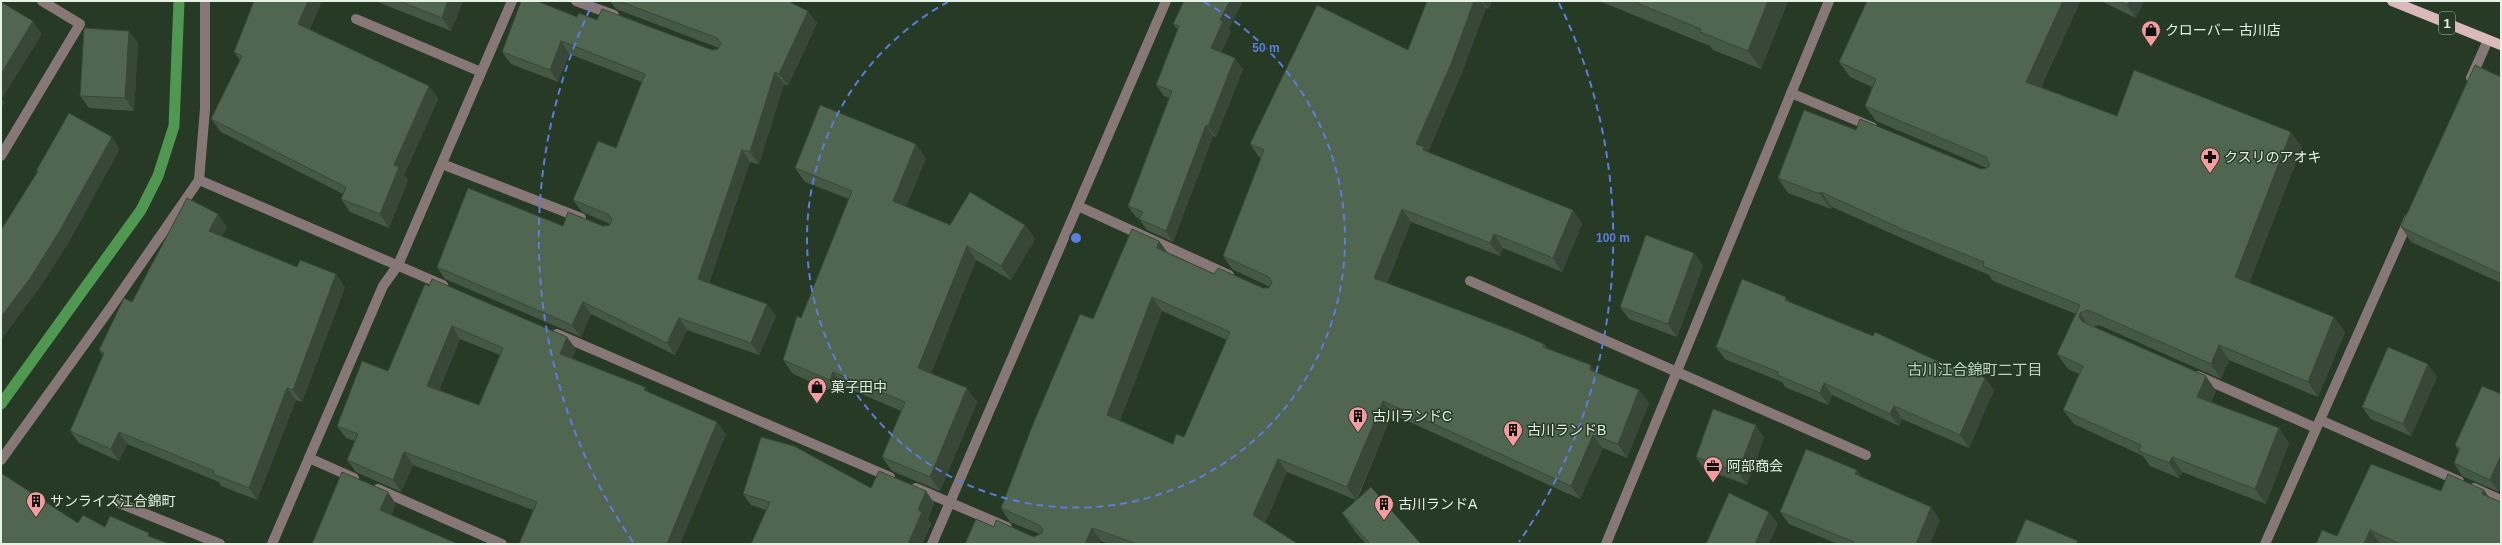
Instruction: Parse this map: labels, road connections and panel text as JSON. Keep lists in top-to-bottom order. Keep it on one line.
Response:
{"streets":{"main road":["1"]},"districts":["古川江合錦町二丁目"],"places":{"shop":["クローバー 古川店","菓子田中"],"pharmacy":["クスリのアオキ"],"building":["古川ランドC","古川ランドB","サンライズ江合錦町","古川ランドA"],"office":["阿部商会"]},"rings":["50 m","100 m"]}
